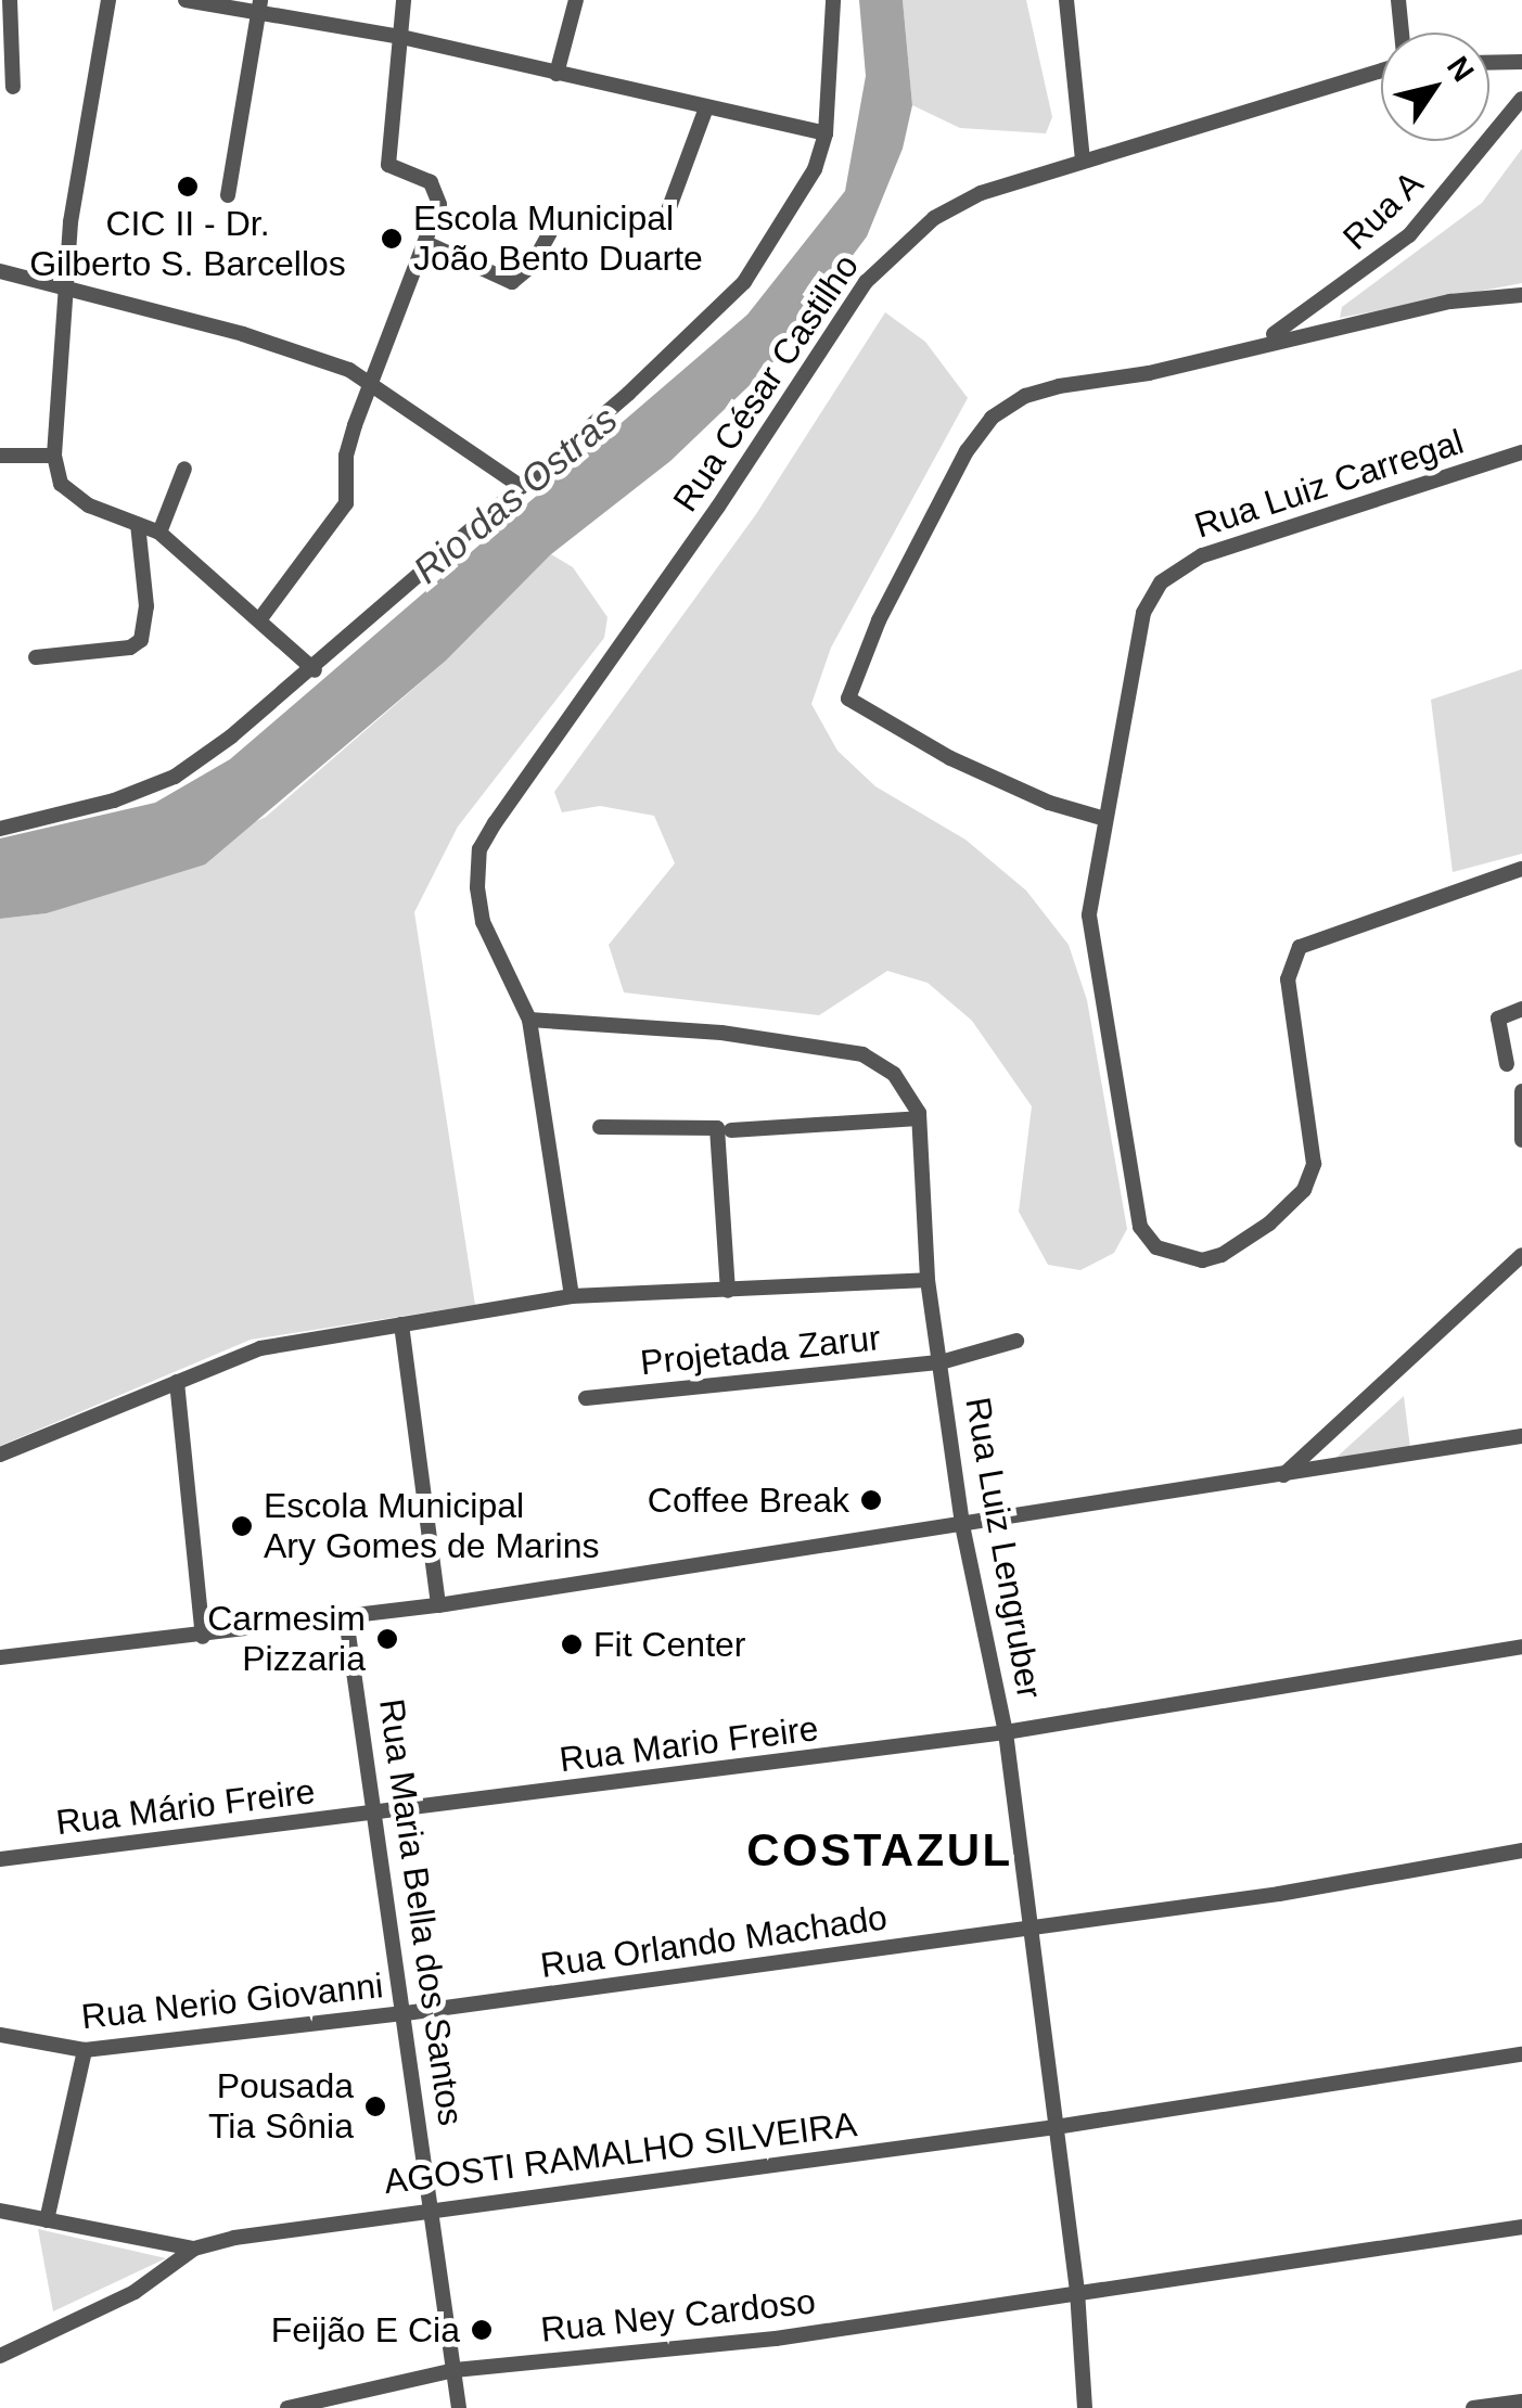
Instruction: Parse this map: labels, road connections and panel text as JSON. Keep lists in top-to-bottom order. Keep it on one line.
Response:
{"streets":{"street":["Rua A","Rua César Castilho","Rua Luiz Carregal","Projetada Zarur","Rua Luiz Lengruber","Rua Mario Freire","Rua Mário Freire","Rua Maria Bella dos Santos","Rua Orlando Machado","Rua Nerio Giovanni","AGOSTI RAMALHO SILVEIRA","Rua Ney Cardoso"]},"crossings":[["Rua César Castilho","Rua Luiz Lengruber"],["Projetada Zarur","Rua Luiz Lengruber"],["Rua Luiz Lengruber","Rua Mario Freire"],["Rua Luiz Lengruber","Rua Orlando Machado"],["Rua Luiz Lengruber","AGOSTI RAMALHO SILVEIRA"],["Rua Luiz Lengruber","Rua Ney Cardoso"],["Rua Mario Freire","Rua Mário Freire"],["Rua Mario Freire","Rua Maria Bella dos Santos"],["Rua Mário Freire","Rua Maria Bella dos Santos"],["Rua Maria Bella dos Santos","Rua Orlando Machado"],["Rua Maria Bella dos Santos","Rua Nerio Giovanni"],["Rua Maria Bella dos Santos","AGOSTI RAMALHO SILVEIRA"],["Rua Maria Bella dos Santos","Rua Ney Cardoso"],["Rua Orlando Machado","Rua Nerio Giovanni"]],"districts":["COSTAZUL"],"water":["Rio das Ostras"],"places":["CIC II - Dr. Gilberto S. Barcellos","Escola Municipal João Bento Duarte","Coffee Break","Escola Municipal Ary Gomes de Marins","Carmesim Pizzaria","Fit Center","Pousada Tia Sônia","Feijão E Cia"],"north":"top right"}
